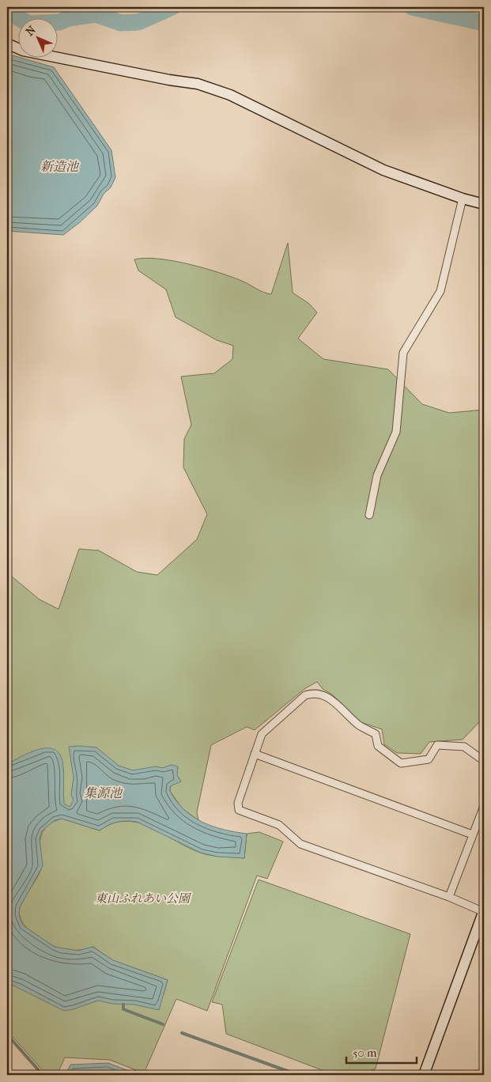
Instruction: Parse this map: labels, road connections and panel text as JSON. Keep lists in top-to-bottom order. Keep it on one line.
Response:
{"water":["新造池","集源池"],"parks":["東山ふれあい公園"],"scale_bar":"50 m","north":"top left"}
